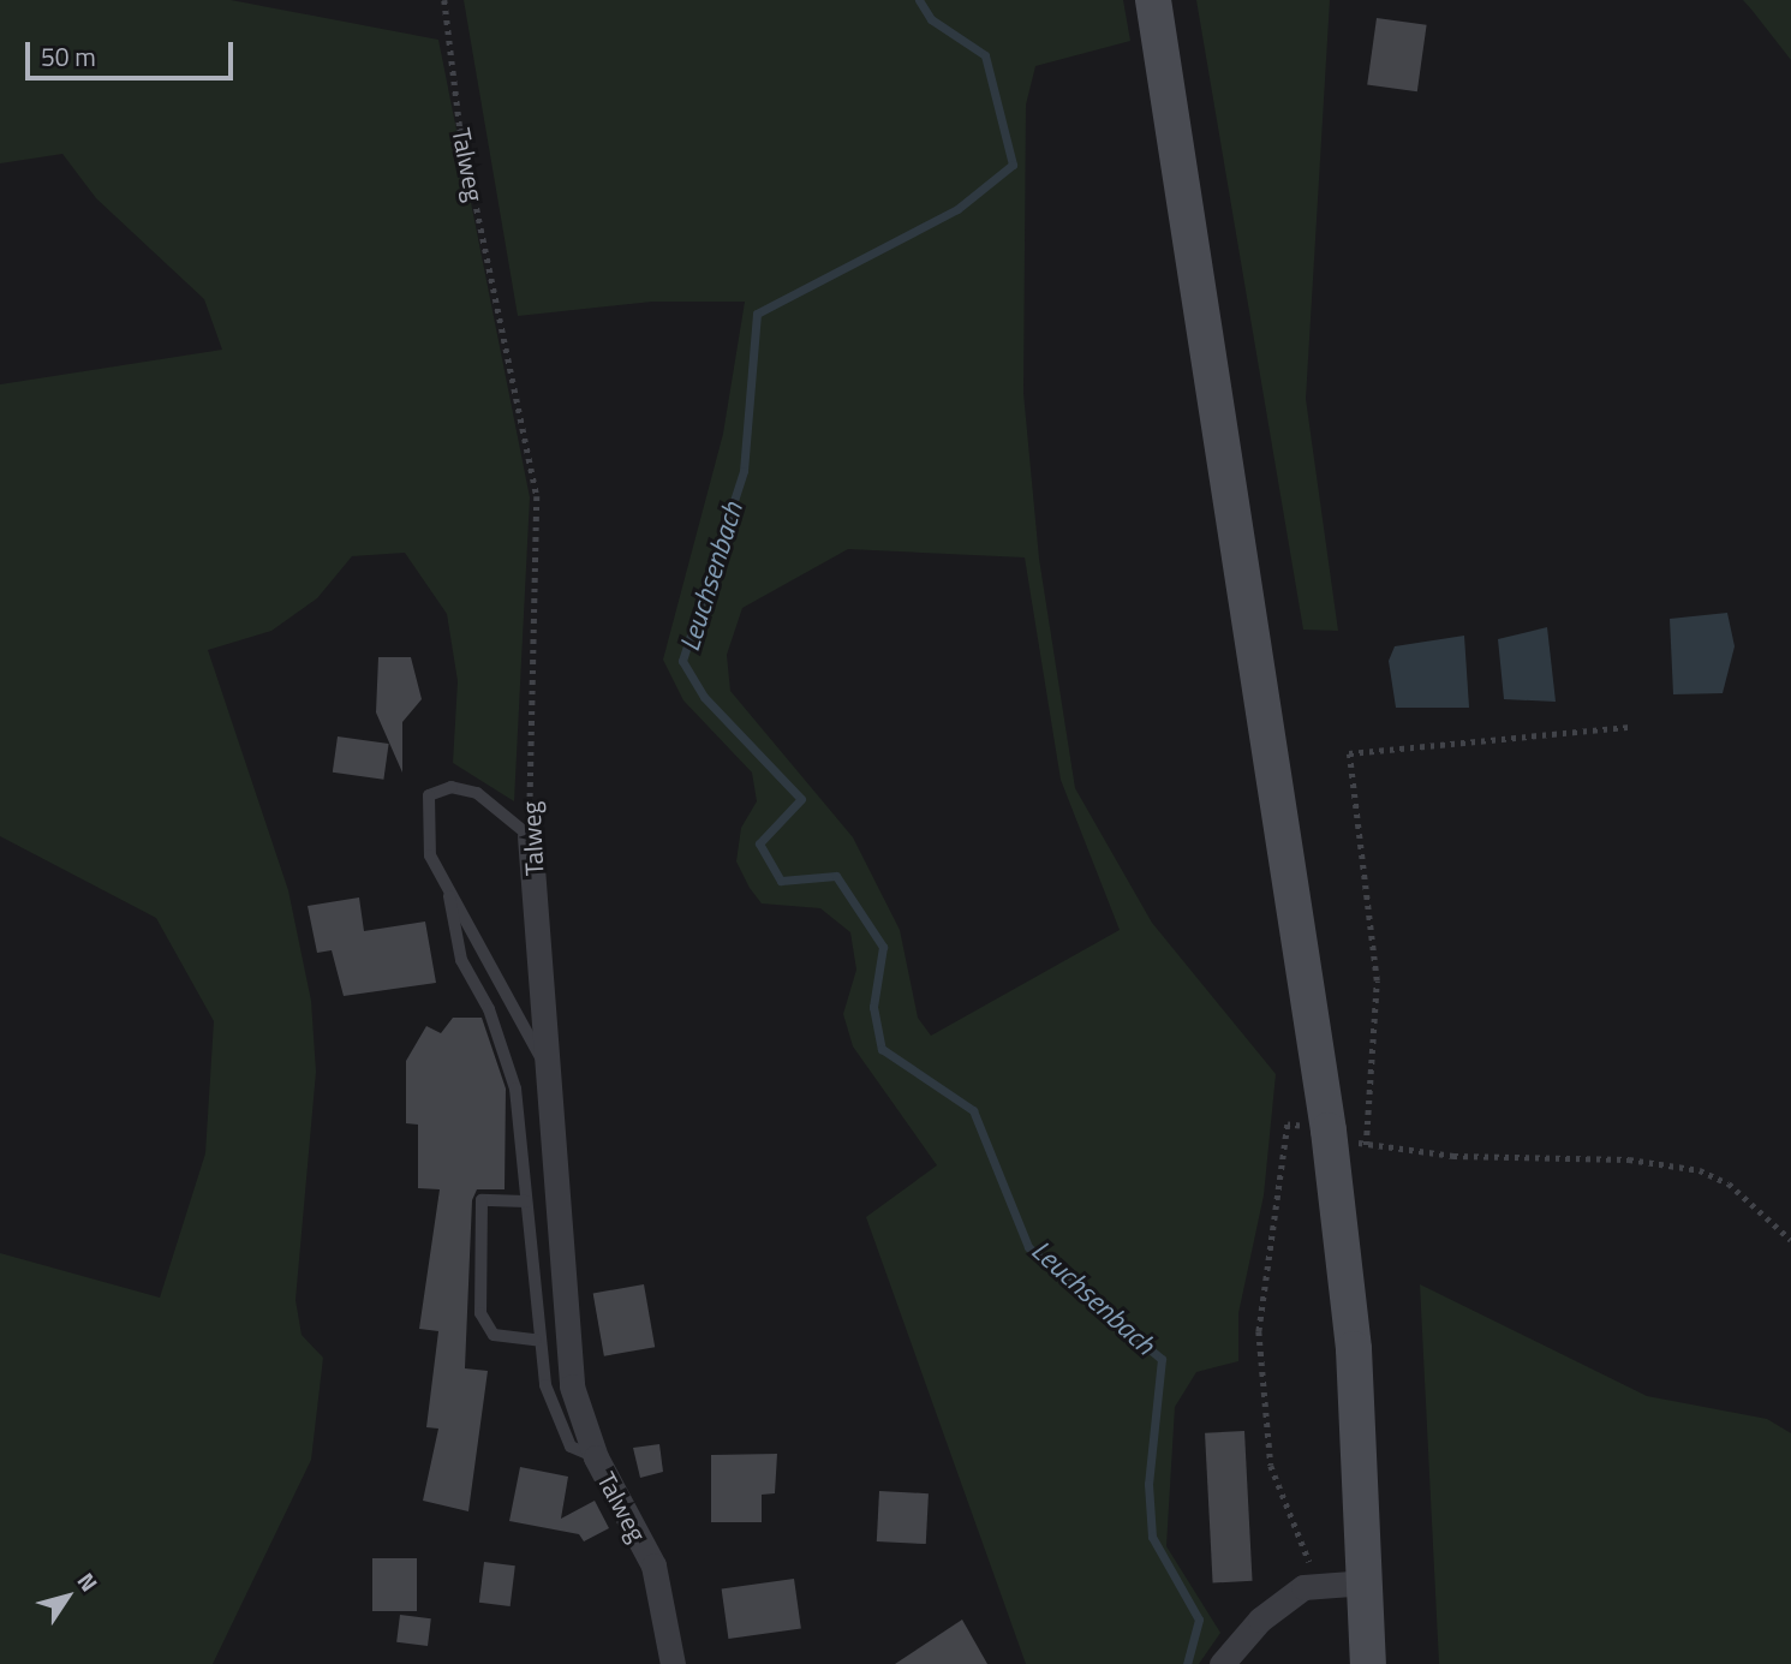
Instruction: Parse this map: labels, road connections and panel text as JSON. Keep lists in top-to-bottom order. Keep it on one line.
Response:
{"streets":{"street":["Talweg"]},"water":["Leuchsenbach"],"scale_bar":"50 m","north":"top right"}
